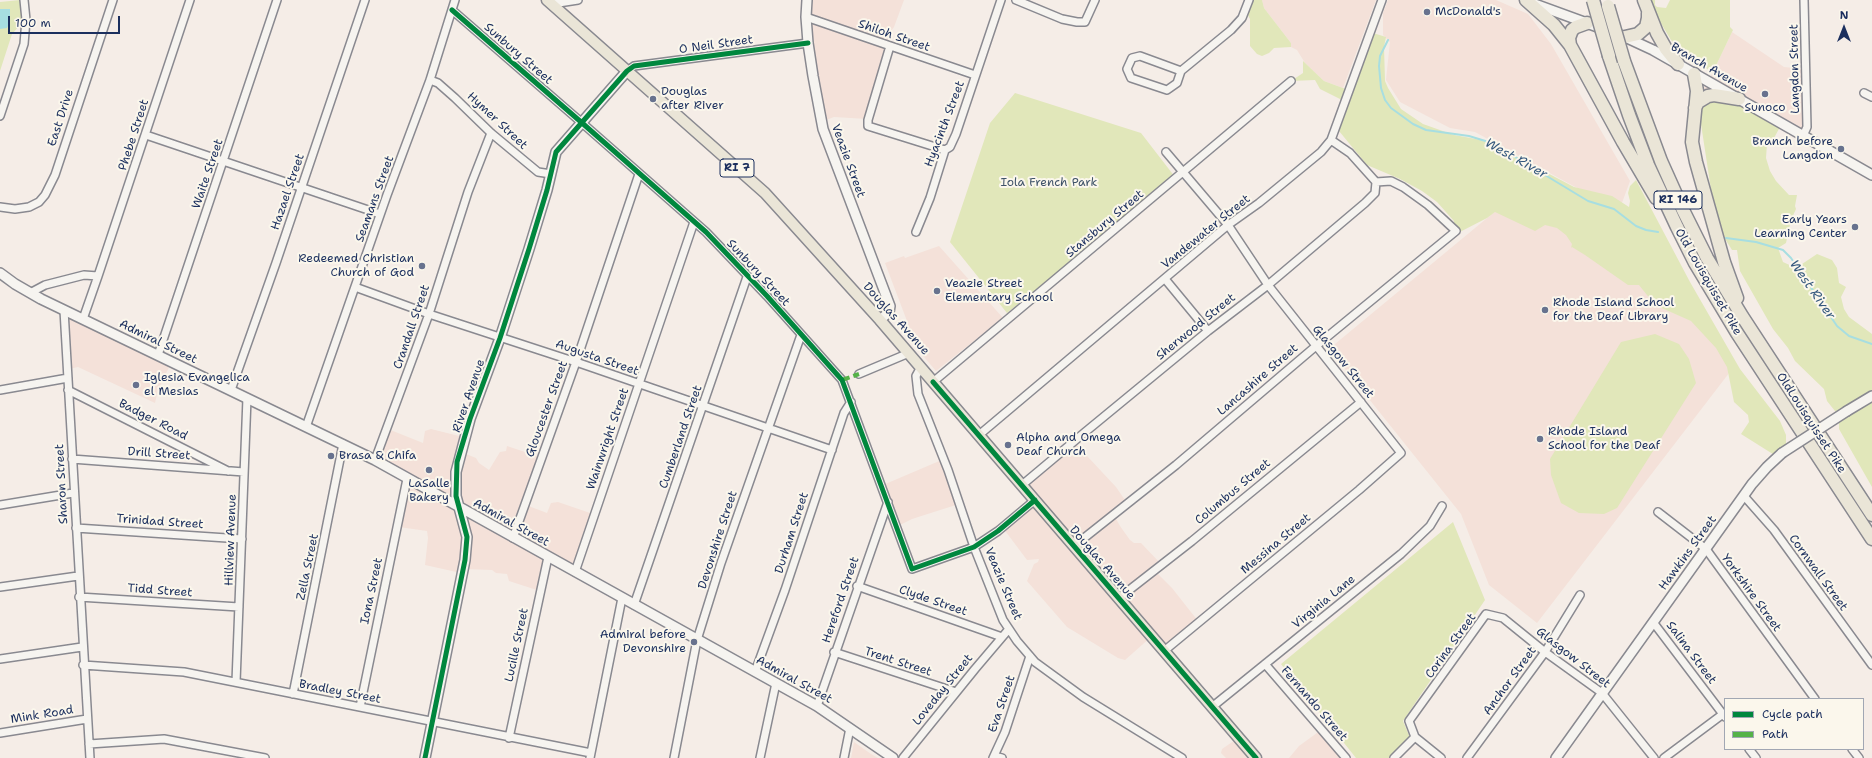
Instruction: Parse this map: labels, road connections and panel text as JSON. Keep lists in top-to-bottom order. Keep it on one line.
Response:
{"streets":{"highway":["RI 146","Old Louisquisset Pike","OldLouisquisset Pike"],"main road":["RI 7","Douglas Avenue"],"street":["Shiloh Street","O Neil Street","Sunbury Street","Branch Avenue","Langdon Street","East Drive","Hymer Street","Hyacinth Street","Phebe Street","Veazie Street","Waite Street","Hazael Street","Seamans Street","Stansbury Street","Vandewater Street","Crandall Street","Sherwood Street","Admiral Street","Augusta Street","Glasgow Street","Lancashire Street","River Avenue","Gloucester Street","Badger Road","Cumberland Street","Wainwright Street","Drill Street","Sharon Street","Columbus Street","Trinidad Street","Durham Street","Hillview Avenue","Devonshire Street","Messina Street","Hawkins Street","Zella Street","Cornwall Street","Tidd Street","Iona Street","Yorkshire Street","Hereford Street","Clyde Street","Virginia Lane","Lucille Street","Corina Street","Salina Street","Trent Street","Anchor Street","Loveday Street","Bradley Street","Eva Street","Fernando Street","Mink Road"]},"crossings":[["Shiloh Street","Hyacinth Street"],["Shiloh Street","Veazie Street"],["O Neil Street","Veazie Street"],["O Neil Street","Douglas Avenue"],["O Neil Street","River Avenue"],["Sunbury Street","Veazie Street"],["Sunbury Street","Seamans Street"],["Sunbury Street","River Avenue"],["Sunbury Street","Gloucester Street"],["Sunbury Street","Cumberland Street"],["Sunbury Street","Wainwright Street"],["Sunbury Street","Durham Street"],["Sunbury Street","Devonshire Street"],["Sunbury Street","Hereford Street"],["Branch Avenue","Langdon Street"],["Hymer Street","Seamans Street"],["Hymer Street","Crandall Street"],["Hymer Street","River Avenue"],["Phebe Street","Admiral Street"],["Veazie Street","Douglas Avenue"],["Veazie Street","Loveday Street"],["Veazie Street","Eva Street"],["Waite Street","Admiral Street"],["Hazael Street","Admiral Street"],["Seamans Street","Admiral Street"],["Seamans Street","Augusta Street"],["Stansbury Street","Douglas Avenue"],["Stansbury Street","Glasgow Street"],["Vandewater Street","Douglas Avenue"],["Vandewater Street","Glasgow Street"],["Old Louisquisset Pike","OldLouisquisset Pike"],["Douglas Avenue","Sherwood Street"],["Douglas Avenue","Lancashire Street"],["Douglas Avenue","River Avenue"],["Douglas Avenue","Columbus Street"],["Douglas Avenue","Messina Street"],["Douglas Avenue","Virginia Lane"],["Crandall Street","Admiral Street"],["Crandall Street","Augusta Street"],["Sherwood Street","Glasgow Street"],["Sherwood Street","Lancashire Street"],["Admiral Street","River Avenue"],["Admiral Street","Gloucester Street"],["Admiral Street","Cumberland Street"],["Admiral Street","Wainwright Street"],["Admiral Street","Durham Street"],["Admiral Street","Hillview Avenue"],["Admiral Street","Devonshire Street"],["Admiral Street","Zella Street"],["Admiral Street","Iona Street"],["Admiral Street","Hereford Street"],["Admiral Street","Lucille Street"],["Augusta Street","River Avenue"],["Augusta Street","Gloucester Street"],["Augusta Street","Cumberland Street"],["Augusta Street","Wainwright Street"],["Augusta Street","Durham Street"],["Augusta Street","Devonshire Street"],["Glasgow Street","Lancashire Street"],["Glasgow Street","Columbus Street"],["Glasgow Street","Messina Street"],["Glasgow Street","Hawkins Street"],["Glasgow Street","Corina Street"],["Glasgow Street","Anchor Street"],["River Avenue","Bradley Street"],["Badger Road","Drill Street"],["Badger Road","Sharon Street"],["Drill Street","Sharon Street"],["Drill Street","Hillview Avenue"],["Sharon Street","Trinidad Street"],["Sharon Street","Tidd Street"],["Trinidad Street","Hillview Avenue"],["Hillview Avenue","Tidd Street"],["Hillview Avenue","Bradley Street"],["Hawkins Street","Cornwall Street"],["Hawkins Street","Yorkshire Street"],["Hawkins Street","Salina Street"],["Zella Street","Bradley Street"],["Iona Street","Bradley Street"],["Hereford Street","Clyde Street"],["Hereford Street","Trent Street"],["Clyde Street","Loveday Street"],["Virginia Lane","Fernando Street"],["Lucille Street","Bradley Street"],["Trent Street","Loveday Street"]],"water":["West River"],"parks":["Iola French Park"],"places":["McDonald's","Sunoco","Douglas after River","Branch before Langdon","Early Years Learning Center","Redeemed Christian Church of God","Veazie Street Elementary School","Rhode Island School for the Deaf Library","Iglesia Evangelica el Mesias","Rhode Island School for the Deaf","Alpha and Omega Deaf Church","Brasa & Chifa","LaSalle Bakery","Admiral before Devonshire"],"legend":["Cycle path","Path"],"scale_bar":"100 m","north":"top"}
